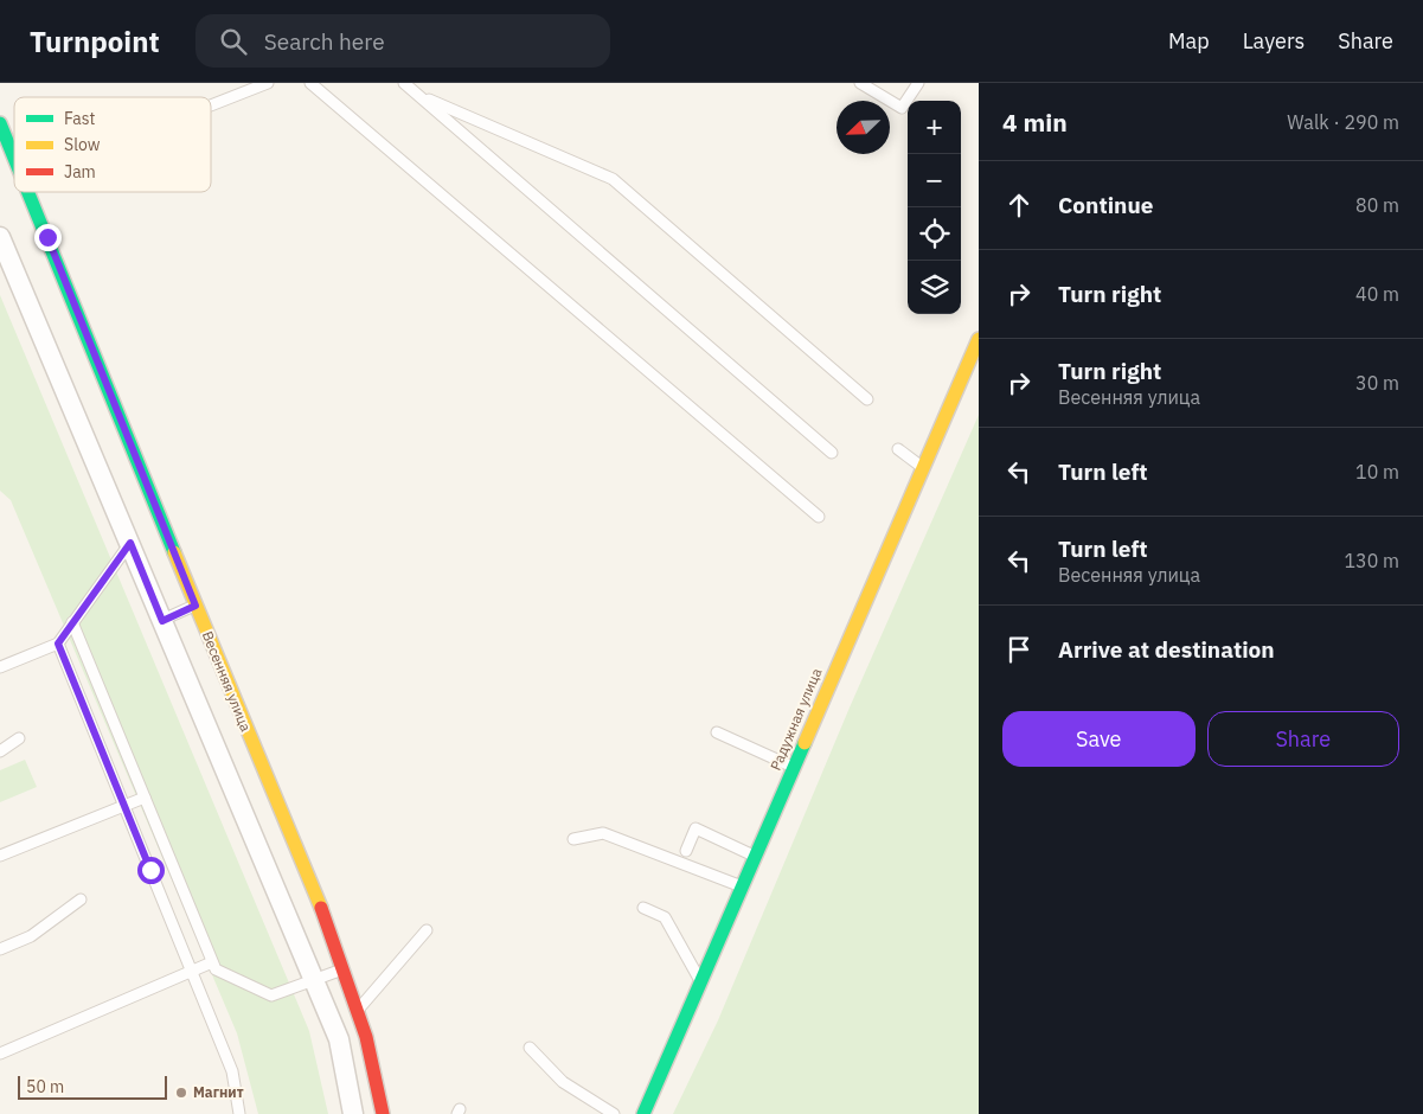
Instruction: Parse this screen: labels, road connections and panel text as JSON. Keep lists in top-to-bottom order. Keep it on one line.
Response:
{"streets":{"street":["Весенняя улица","Радужная улица"]},"places":["Магнит"],"legend":["Fast","Slow","Jam"],"scale_bar":"50 m","north":"bottom left","page":{"header":"Turnpoint","search":"Search here","nav":["Map","Layers","Share"],"heading":["4 min","Walk · 290 m"],"map_buttons":["+","−"],"list":[["Continue","80 m"],["Turn right","40 m"],["Turn right","Весенняя улица","30 m"],["Turn left","10 m"],["Turn left","Весенняя улица","130 m"],"Arrive at destination"],"buttons":["Save","Share"],"scale":"50 m"}}
